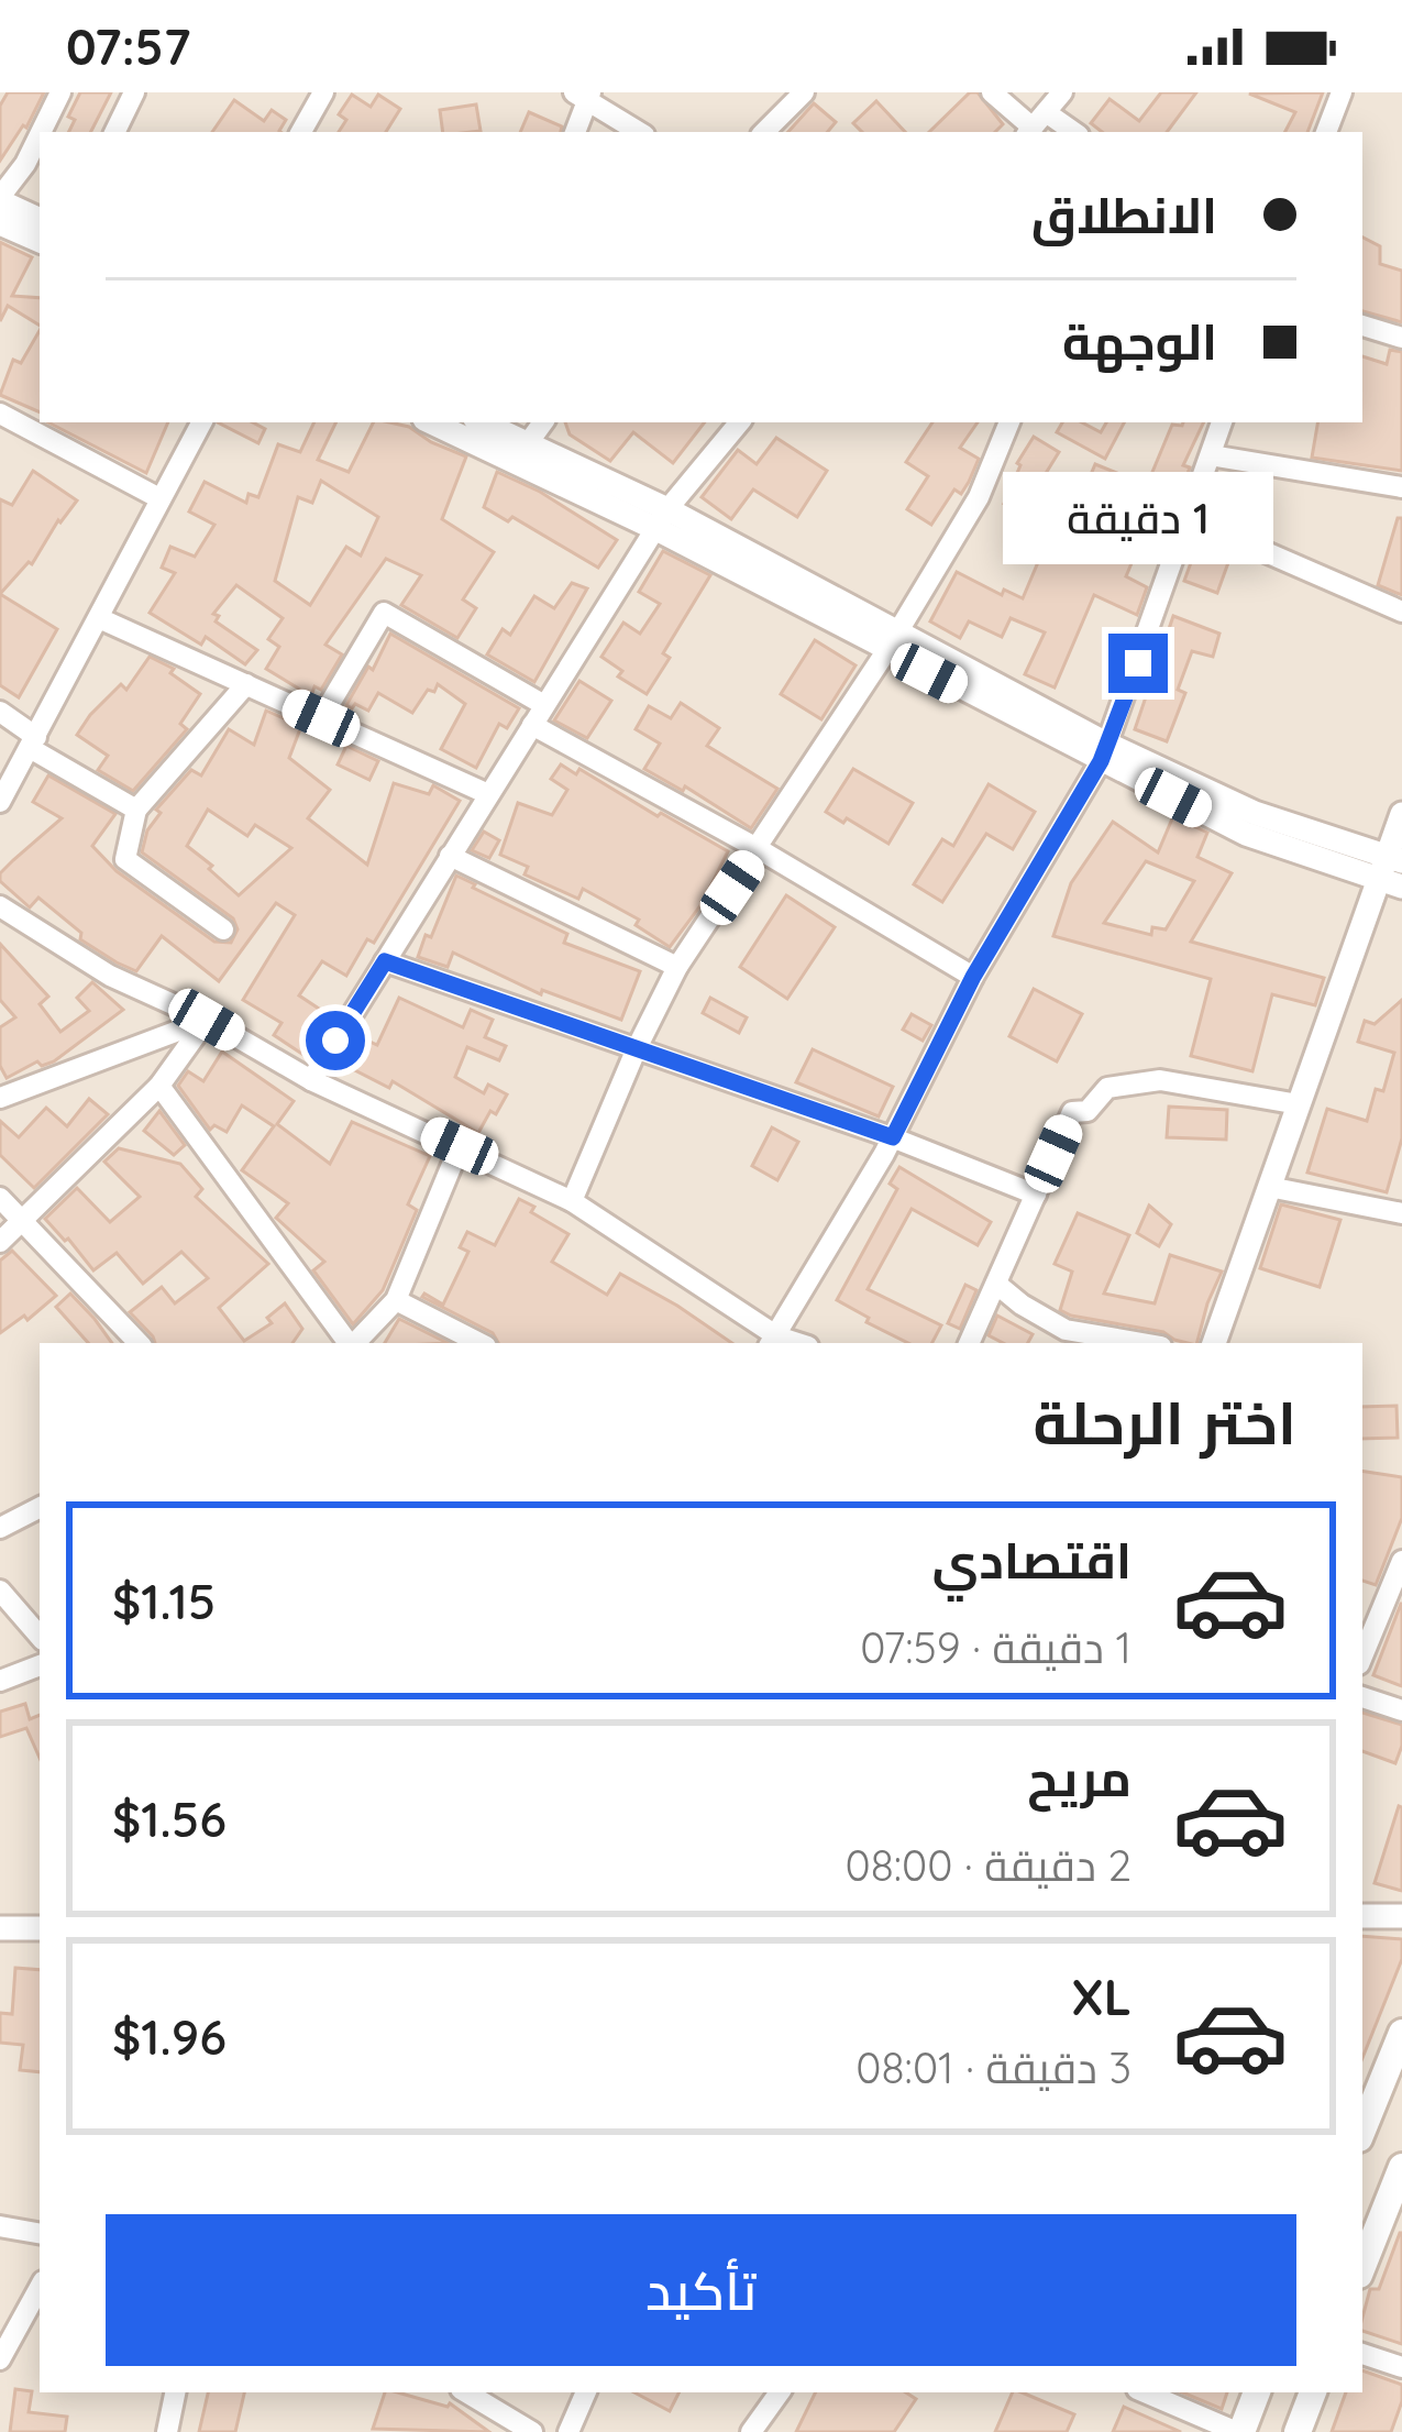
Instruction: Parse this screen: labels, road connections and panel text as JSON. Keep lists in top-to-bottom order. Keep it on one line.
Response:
{"page":{"status":"07:57","banner":["الانطلاق","الوجهة"],"bubble":"1 دقيقة","heading":"اختر الرحلة","list":[{"name":"اقتصادي","note":"1 دقيقة · 07:59","value":"$1.15"},{"name":"مريح","note":"2 دقيقة · 08:00","value":"$1.56"},{"name":"XL","note":"3 دقيقة · 08:01","value":"$1.96"}],"buttons":"تأكيد"}}
